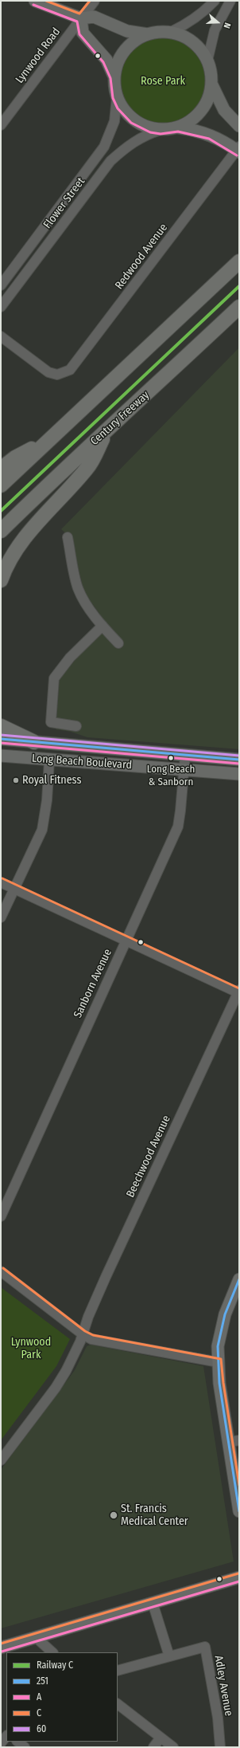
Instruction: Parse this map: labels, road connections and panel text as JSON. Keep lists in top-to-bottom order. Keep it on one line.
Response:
{"streets":{"highway":["Century Freeway"],"main road":["Long Beach Boulevard"],"street":["Lynwood Road","Flower Street","Redwood Avenue","Sanborn Avenue","Beechwood Avenue","Adley Avenue"]},"crossings":[["Long Beach Boulevard","Sanborn Avenue"]],"parks":["Rose Park","Lynwood Park"],"places":["Long Beach & Sanborn","Royal Fitness","St. Francis Medical Center"],"lines":["transit line C","transit line A","rail line C","transit line 60","transit line 251"],"legend":["Railway C","251","A","C","60"],"north":"right"}
